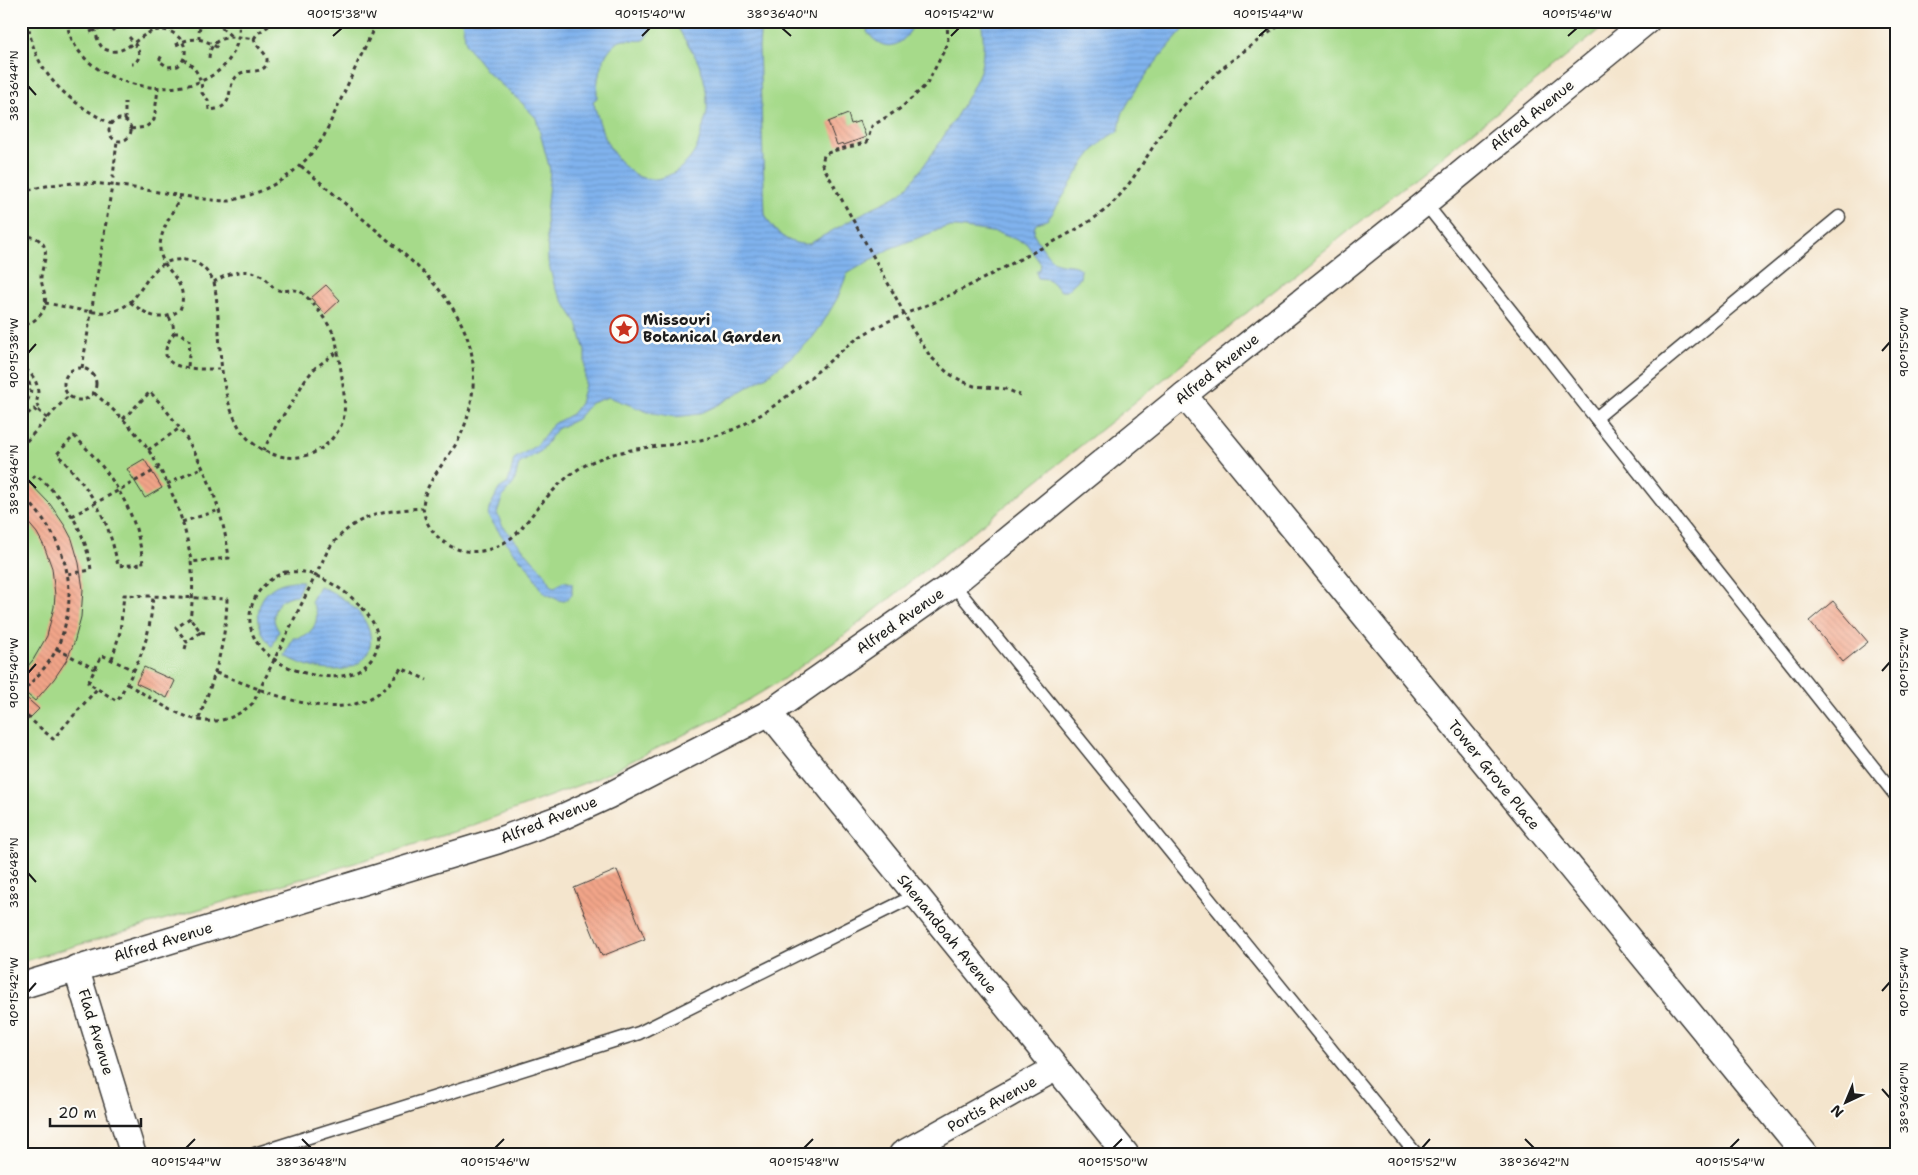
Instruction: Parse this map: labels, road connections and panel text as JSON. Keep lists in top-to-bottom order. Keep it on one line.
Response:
{"streets":{"street":["Alfred Avenue","Tower Grove Place","Shenandoah Avenue","Flad Avenue","Portis Avenue"]},"crossings":[["Alfred Avenue","Tower Grove Place"],["Alfred Avenue","Shenandoah Avenue"],["Alfred Avenue","Flad Avenue"],["Shenandoah Avenue","Portis Avenue"]],"places":{"place":["Missouri Botanical Garden"]},"scale_bar":"20 m","north":"bottom left","coordinates":["90°15'38\"W","90°15'40\"W","38°36'40\"N","90°15'42\"W","90°15'44\"W","90°15'46\"W","38°36'44\"N","90°15'50\"W","38°36'46\"N","90°15'52\"W","38°36'48\"N","90°15'54\"W","90°15'48\"W","38°36'42\"N"]}
